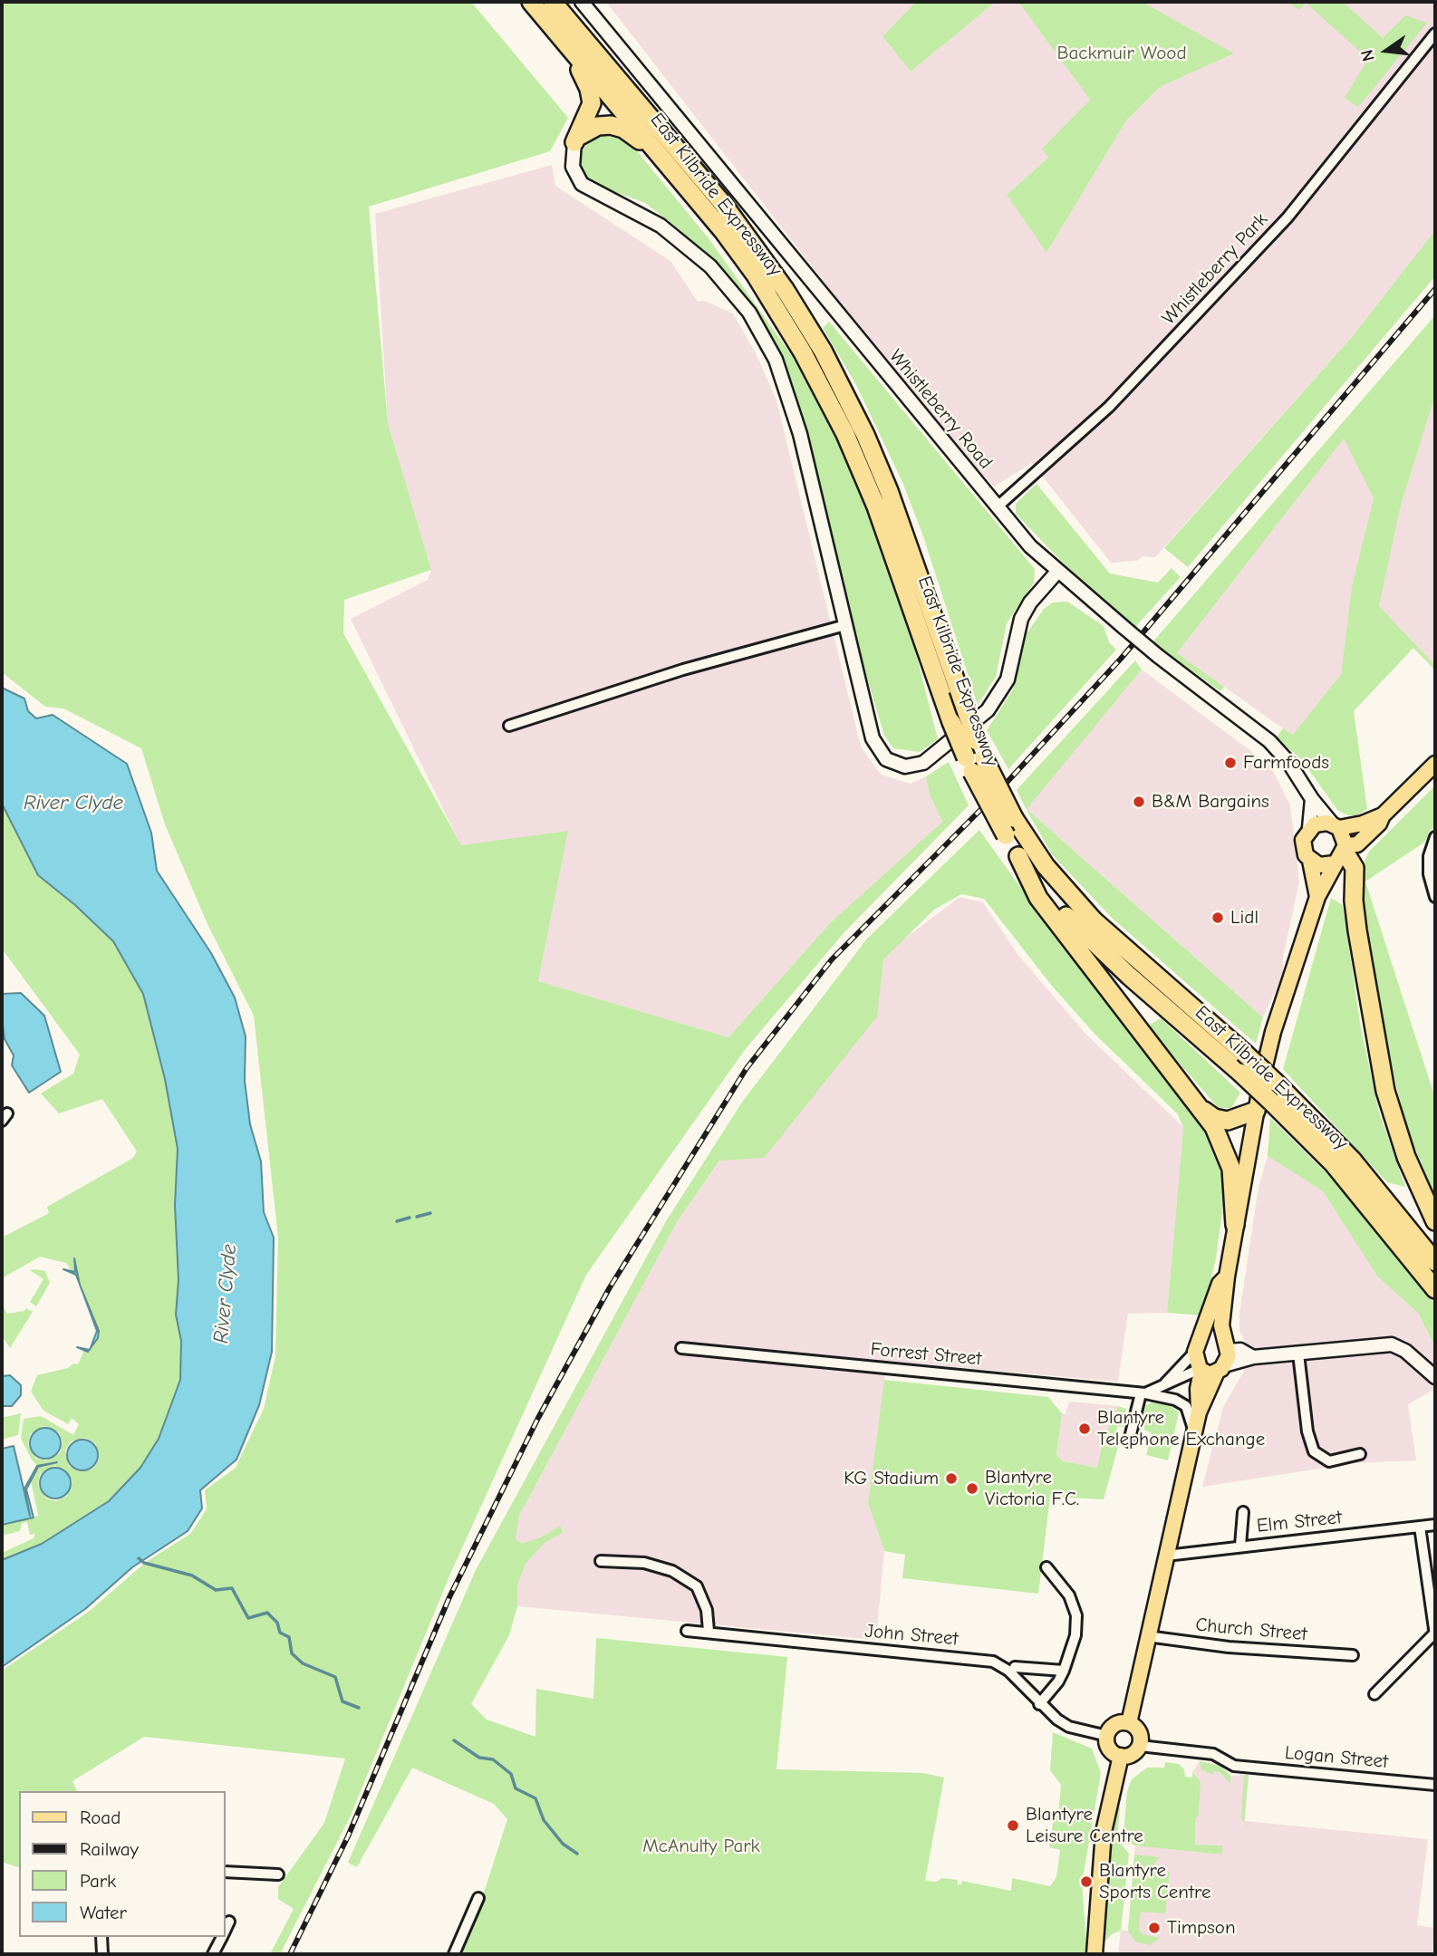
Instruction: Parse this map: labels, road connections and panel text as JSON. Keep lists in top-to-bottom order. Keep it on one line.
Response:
{"streets":{"highway":["East Kilbride Expressway"],"street":["Whistleberry Park","Whistleberry Road","Forrest Street","Elm Street","Church Street","John Street","Logan Street"]},"crossings":[["Whistleberry Park","Whistleberry Road"],["John Street","Logan Street"]],"water":["River Clyde"],"parks":["Backmuir Wood","McAnulty Park"],"places":["Farmfoods","B&M Bargains","Lidl","Blantyre Telephone Exchange","KG Stadium","Blantyre Victoria F.C.","Blantyre Leisure Centre","Blantyre Sports Centre","Timpson"],"legend":["Road","Railway","Park","Water"],"north":"left"}
